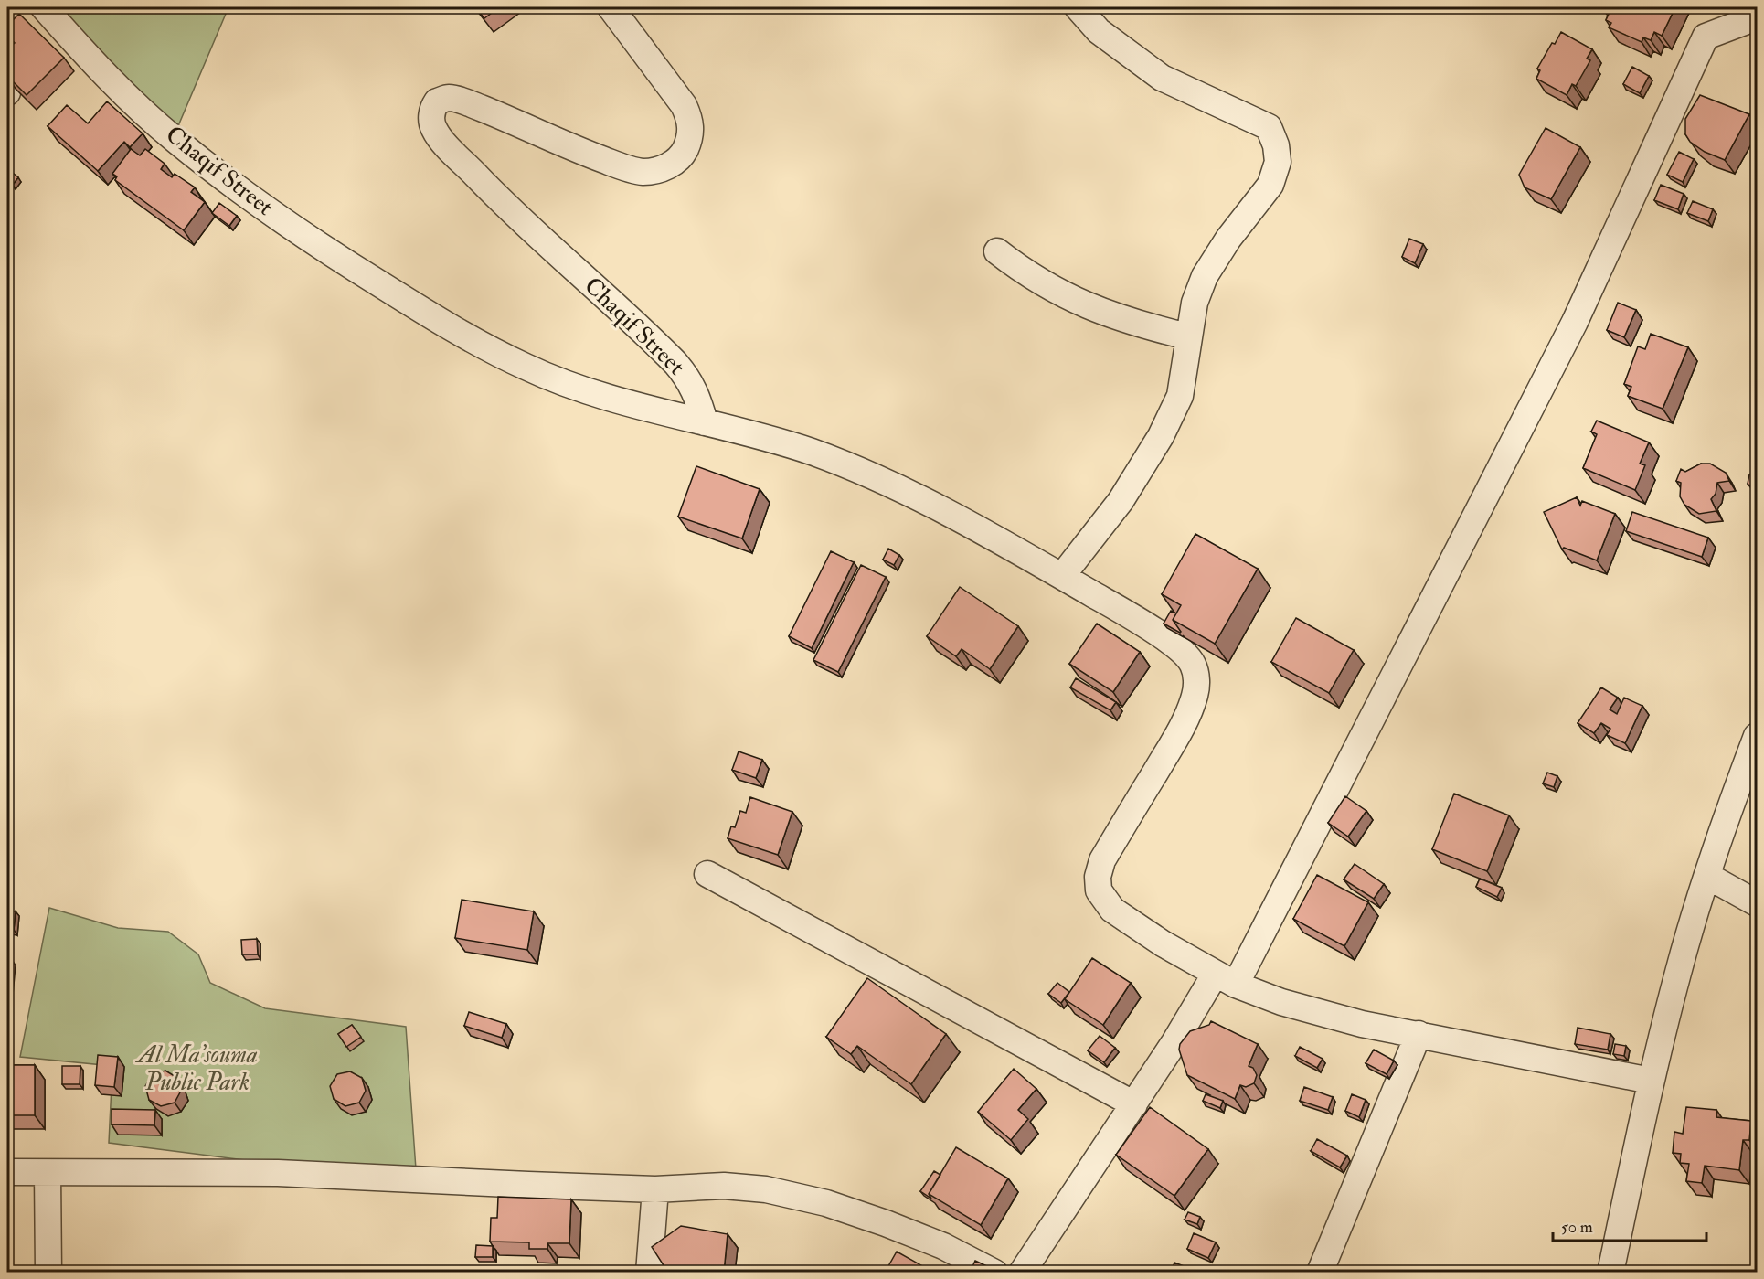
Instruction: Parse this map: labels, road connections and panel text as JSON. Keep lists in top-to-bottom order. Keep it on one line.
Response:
{"streets":{"street":["Chaqif Street"]},"parks":["Al Ma'souma Public Park"],"scale_bar":"50 m"}
